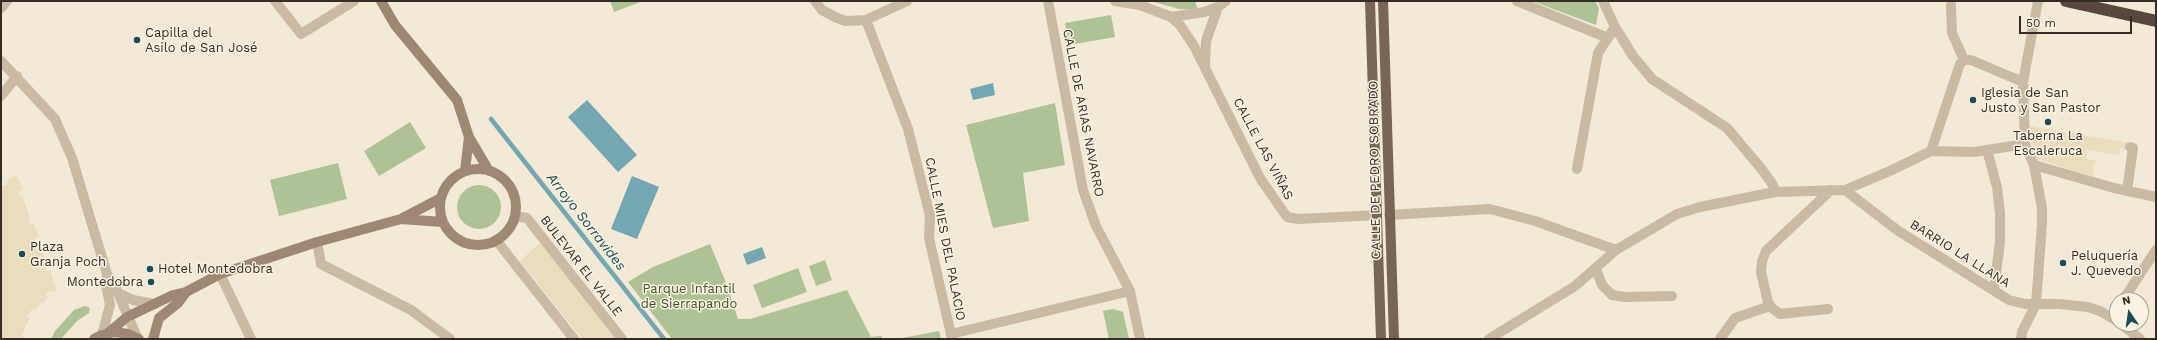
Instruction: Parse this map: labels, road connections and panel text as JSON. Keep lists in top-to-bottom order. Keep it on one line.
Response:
{"streets":{"main road":["CALLE DE PEDRO SOBRADO"],"street":["CALLE DE ARIAS NAVARRO","CALLE LAS VIÑAS","CALLE MIES DEL PALACIO","BARRIO LA LLANA","BULEVAR EL VALLE"]},"crossings":[["CALLE LAS VIÑAS","CALLE DE PEDRO SOBRADO"]],"water":["Arroyo Sorravides"],"parks":["Parque Infantil de Sierrapando"],"places":["Capilla del Asilo de San José","Iglesia de San Justo y San Pastor","Taberna La Escaleruca","Plaza Granja Poch","Peluquería J. Quevedo","Hotel Montedobra","Montedobra"],"scale_bar":"50 m","north":"top"}
